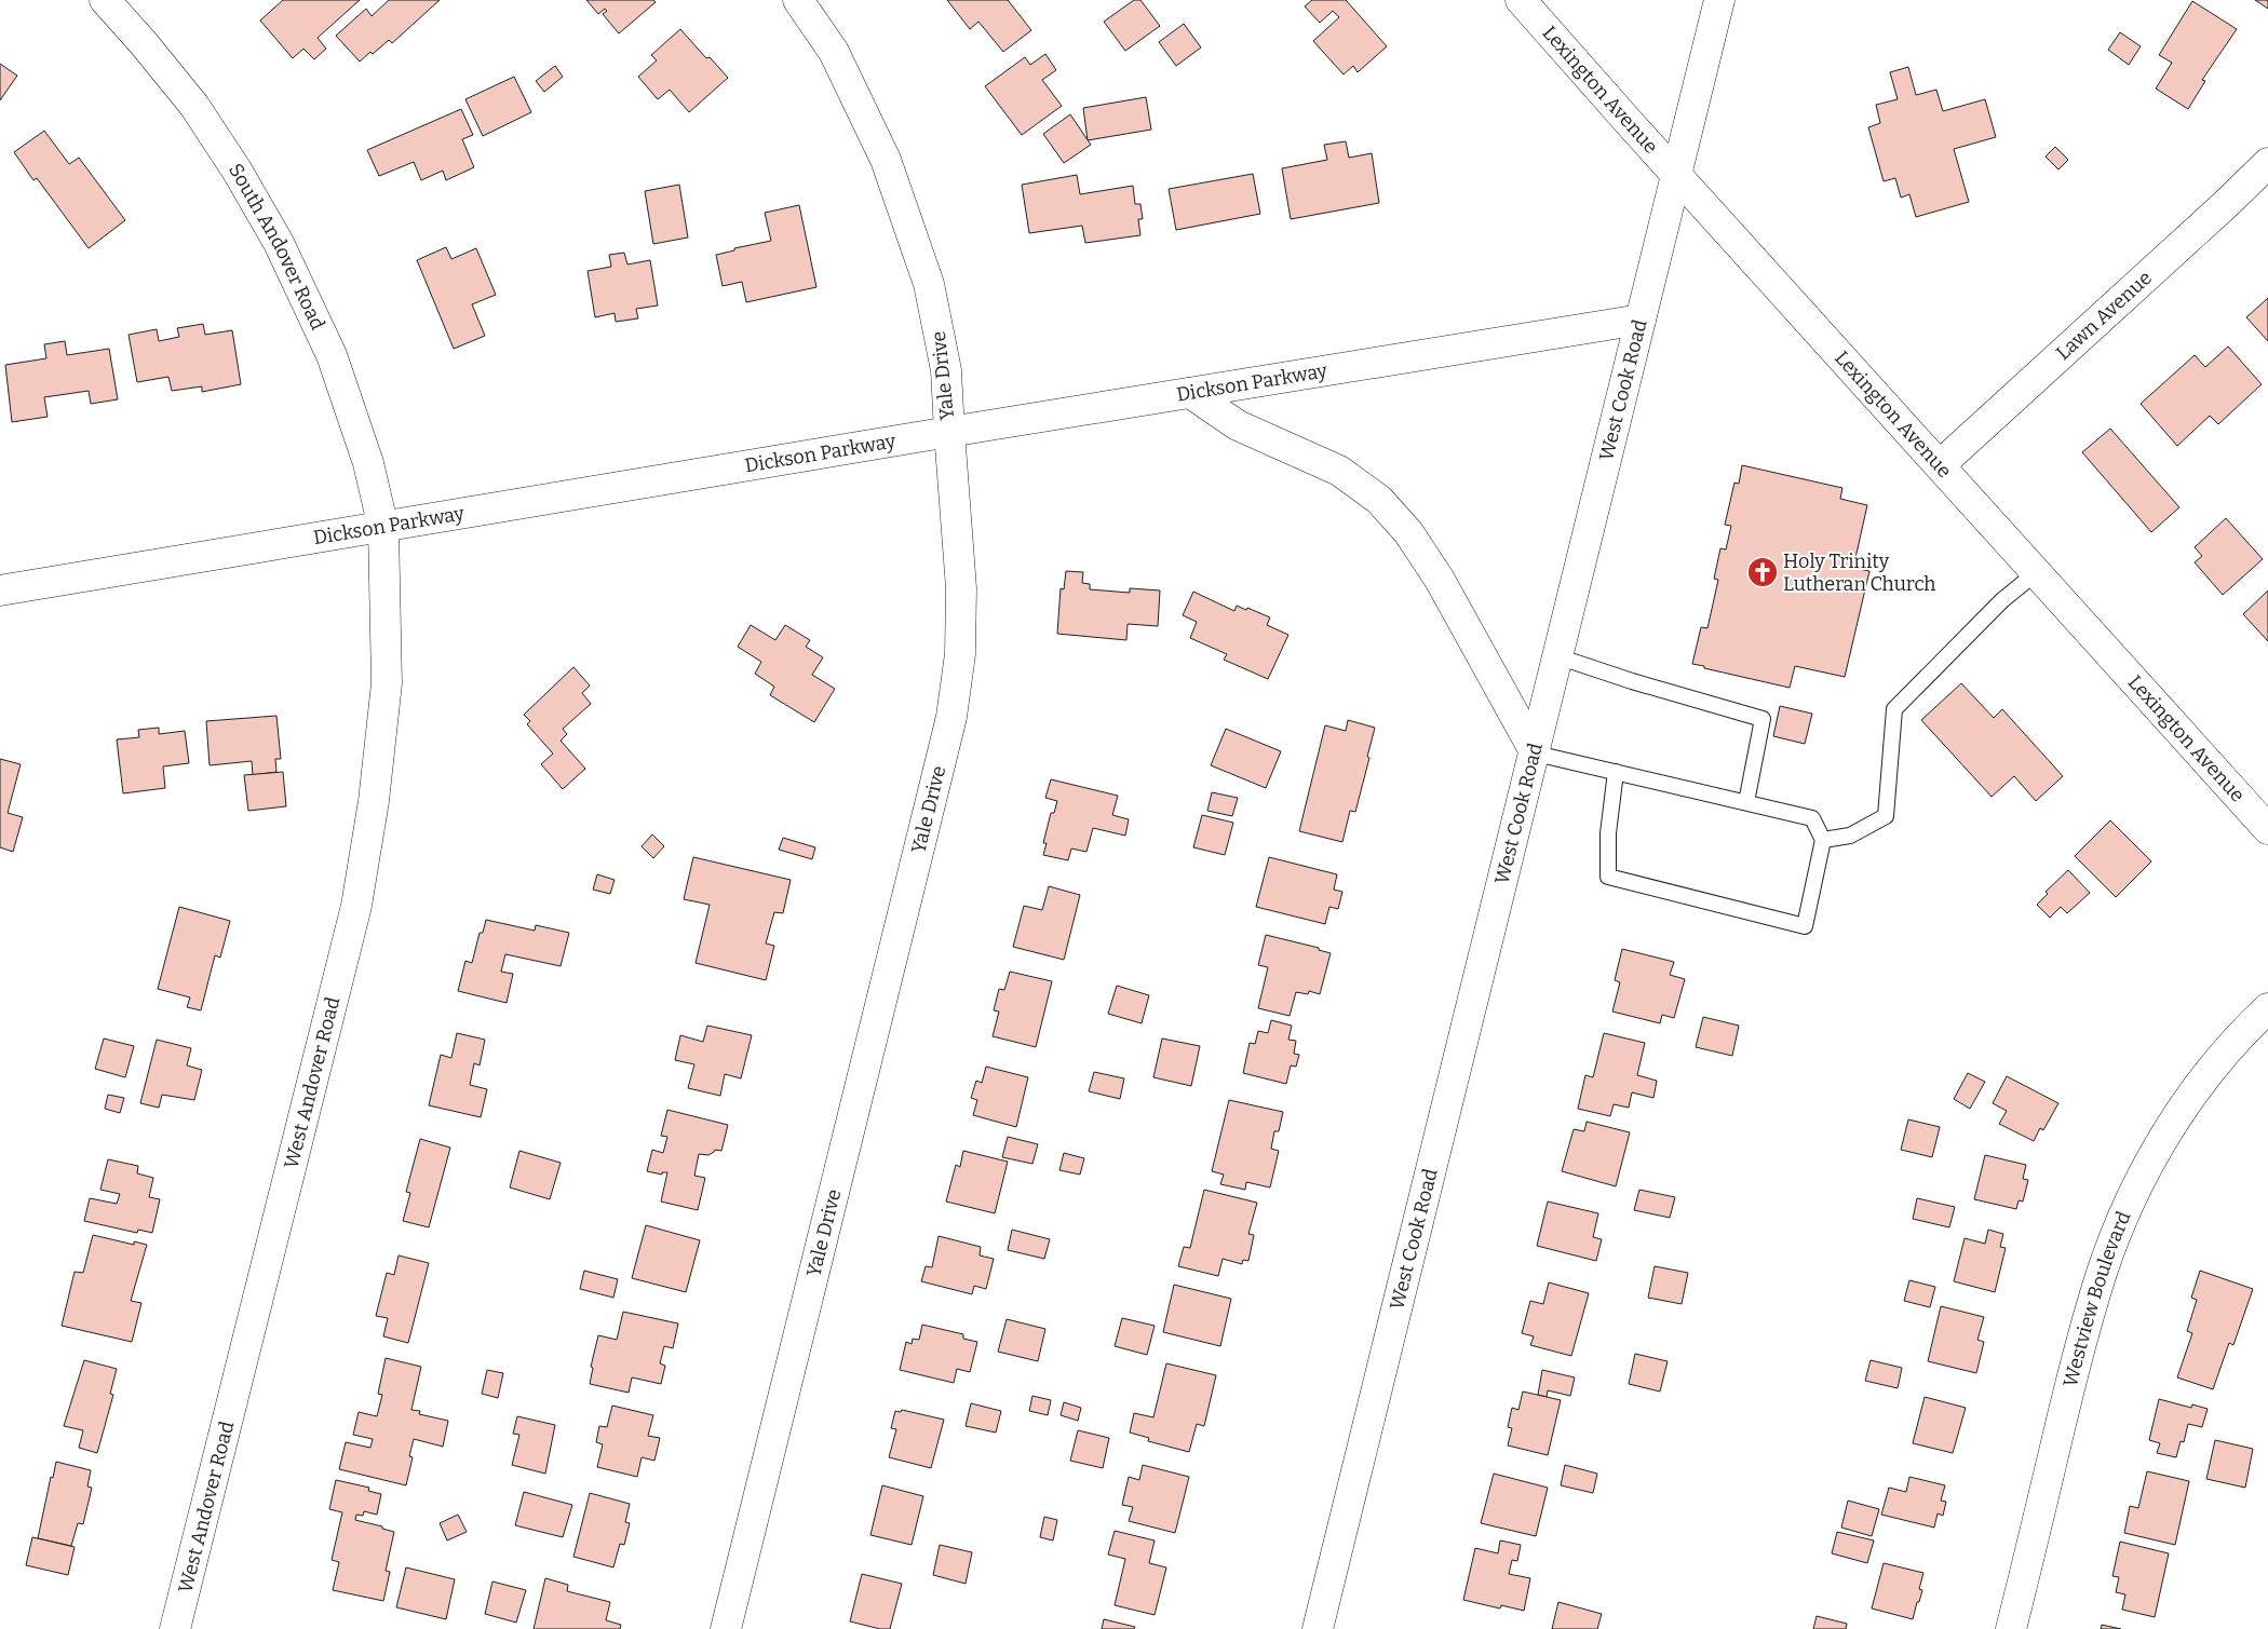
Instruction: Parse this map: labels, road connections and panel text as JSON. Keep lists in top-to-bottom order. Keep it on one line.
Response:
{"streets":{"street":["Lexington Avenue","South Andover Road","Lawn Avenue","Yale Drive","Dickson Parkway","West Cook Road","West Andover Road","Westview Boulevard"]},"crossings":[["Lexington Avenue","Lawn Avenue"],["Lexington Avenue","West Cook Road"],["South Andover Road","Dickson Parkway"],["South Andover Road","West Andover Road"],["Yale Drive","Dickson Parkway"],["Dickson Parkway","West Cook Road"],["Dickson Parkway","West Andover Road"]],"places":{"church":["Holy Trinity Lutheran Church"]}}
